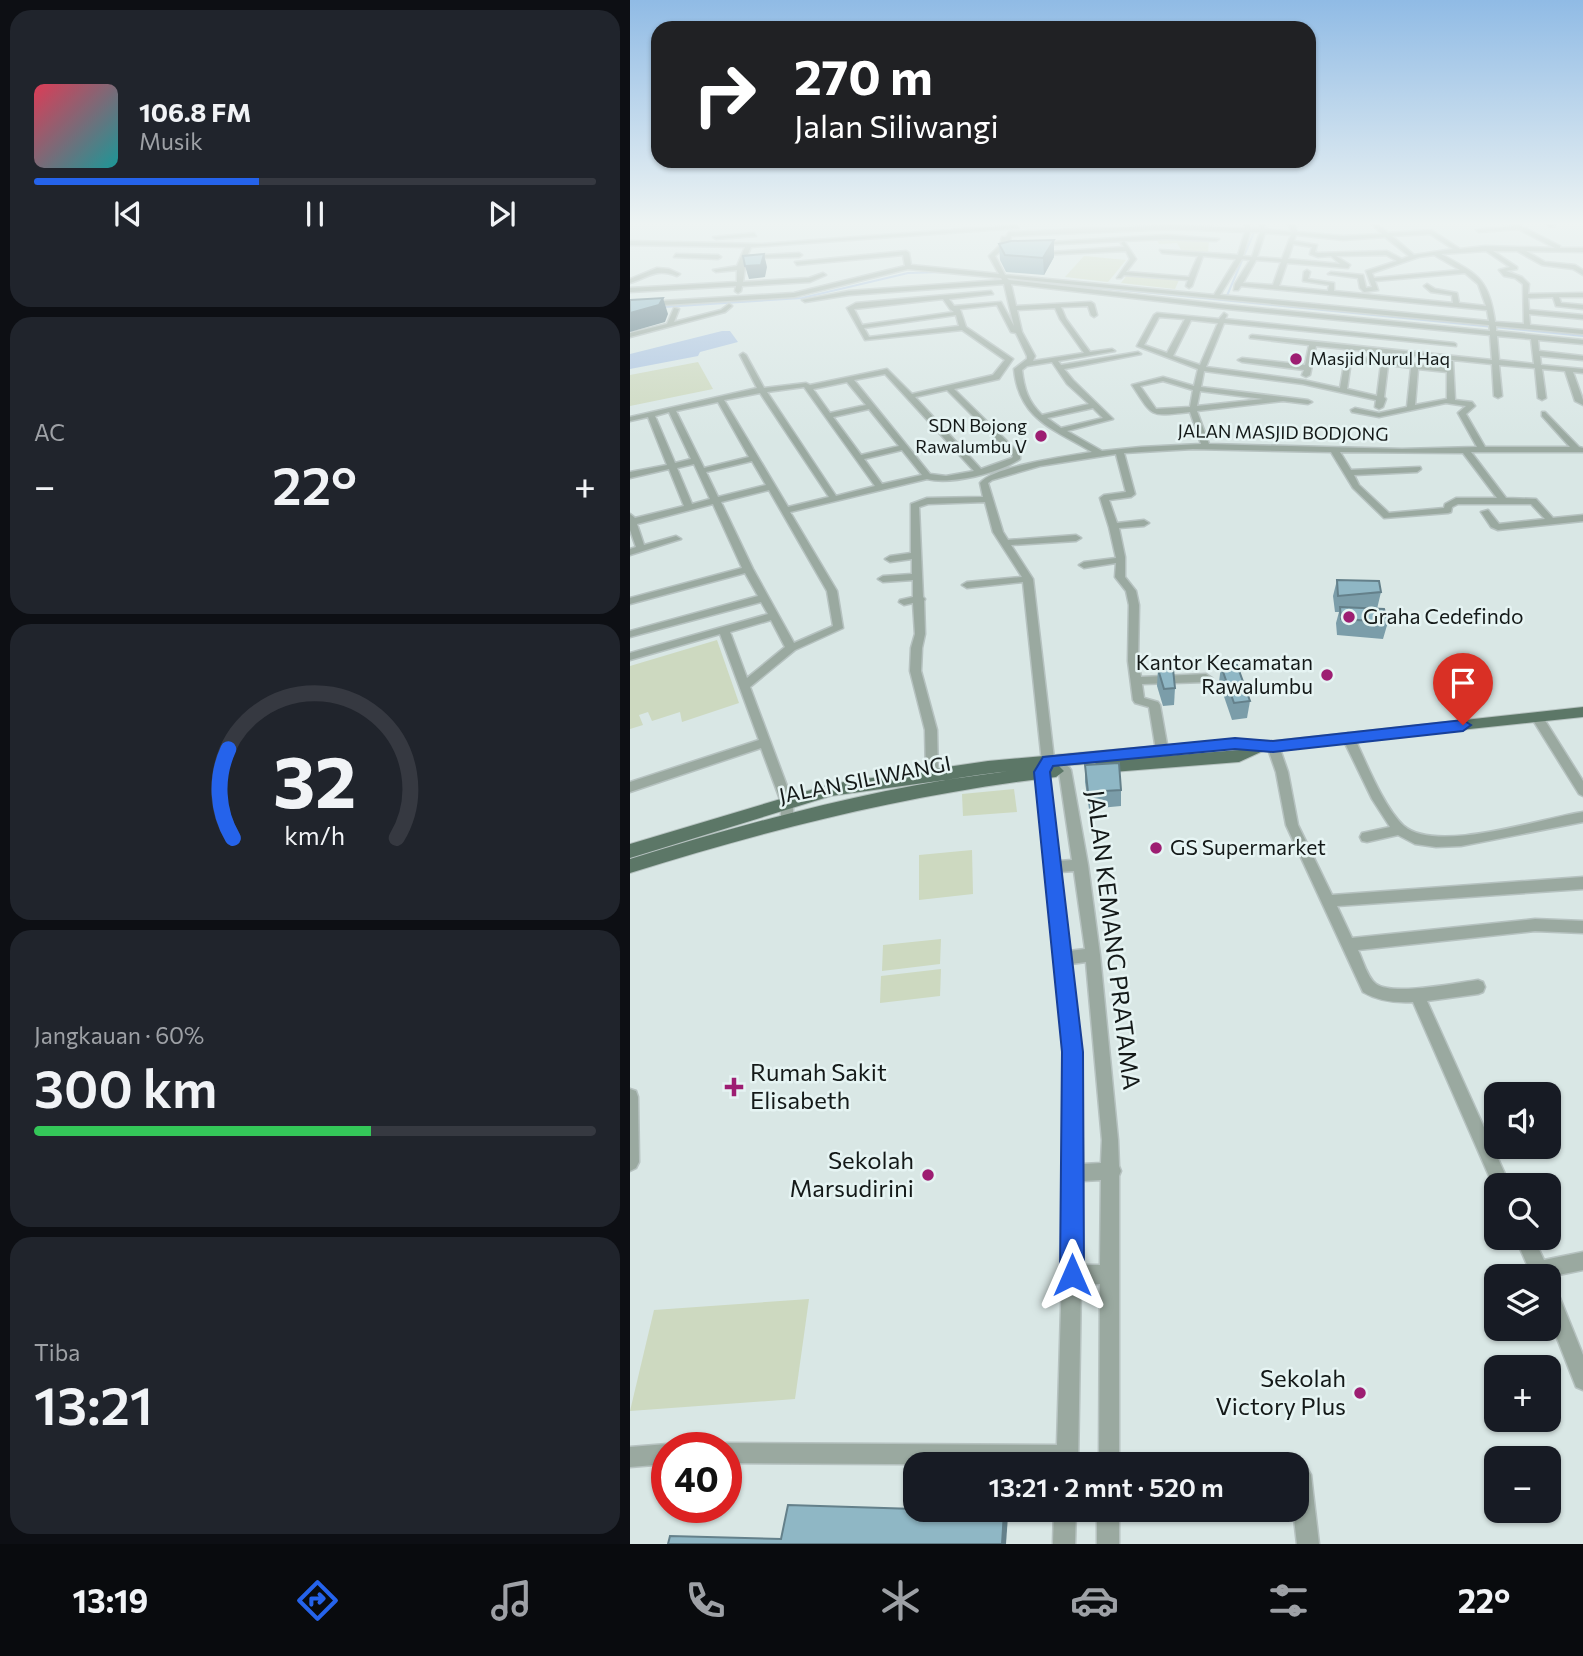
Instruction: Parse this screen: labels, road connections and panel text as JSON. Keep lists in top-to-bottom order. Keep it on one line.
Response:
{"streets":{"main road":["JALAN SILIWANGI"],"street":["JALAN MASJID BODJONG","JALAN KEMANG PRATAMA"]},"crossings":[["JALAN SILIWANGI","JALAN KEMANG PRATAMA"]],"places":{"other":["Masjid Nurul Haq","SDN Bojong Rawalumbu V","Graha Cedefindo","Kantor Kecamatan Rawalumbu","GS Supermarket","Sekolah Marsudirini","Sekolah Victory Plus"],"health":["Rumah Sakit Elisabeth"]},"page":{"turn":["270 m","Jalan Siliwangi"],"song":["106.8 FM","Musik"],"tile":["AC",["Jangkauan · 60%","300 km"],["Tiba","13:21"]],"heat":["−","22°","+"],"map_buttons":["+","−"],"limit":"40","trip":"13:21 · 2 mnt · 520 m","tabs":["13:19","22°"],"gauge":["32","km/h"]}}
